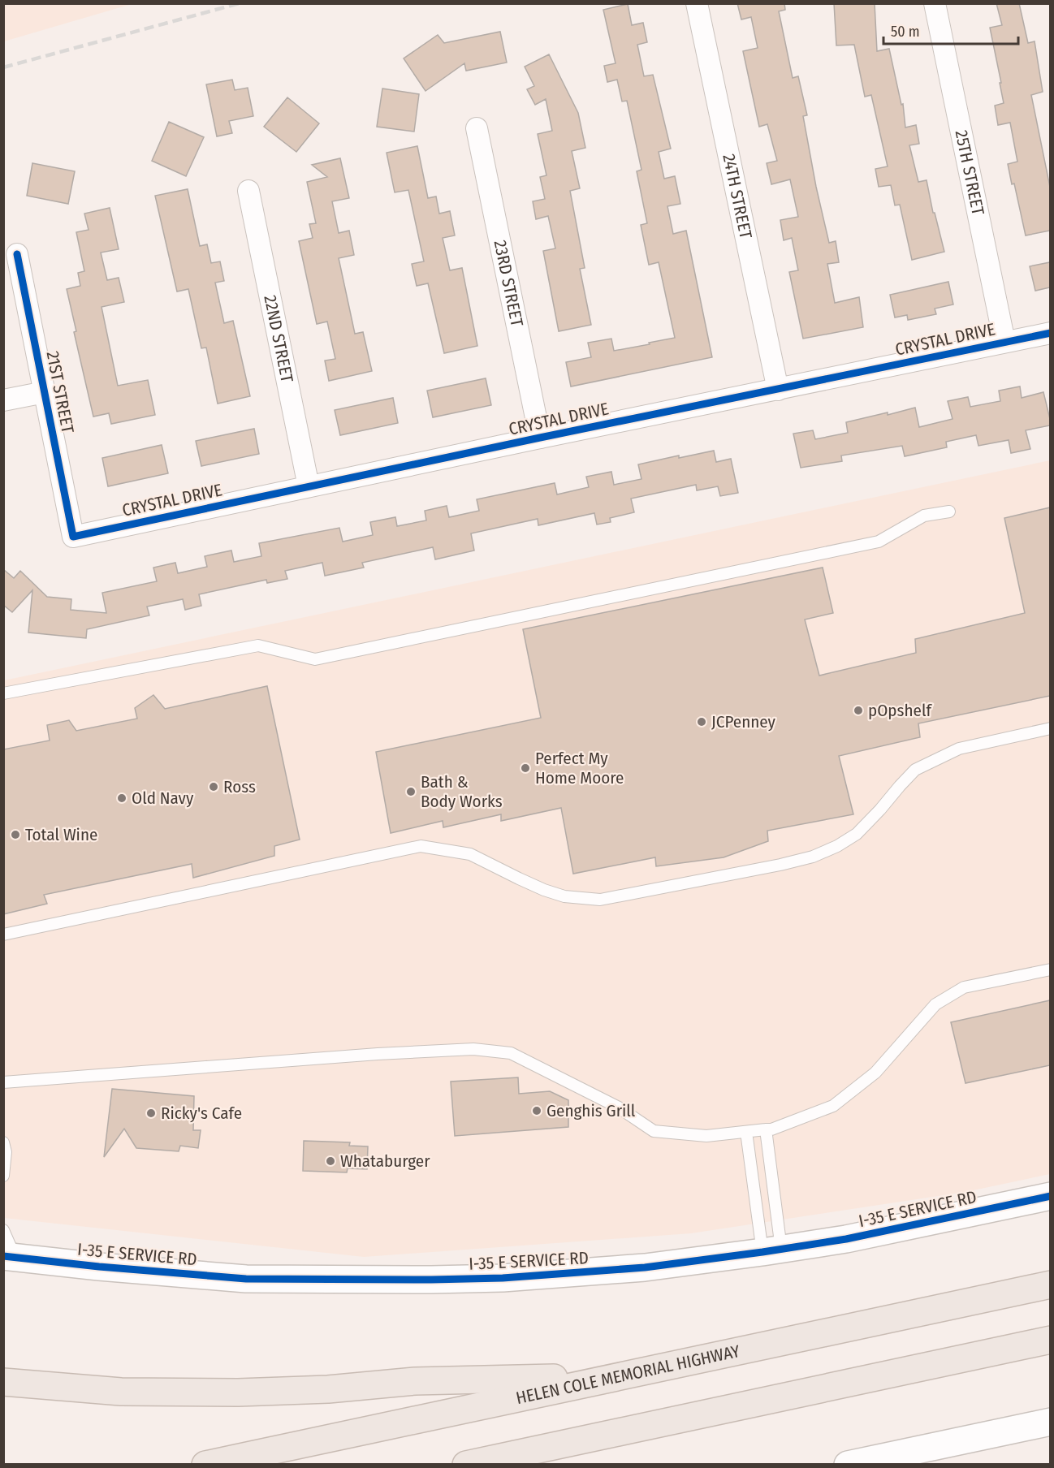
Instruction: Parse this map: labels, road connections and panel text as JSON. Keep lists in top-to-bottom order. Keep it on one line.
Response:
{"streets":{"highway":["HELEN COLE MEMORIAL HIGHWAY"],"street":["25TH STREET","24TH STREET","23RD STREET","22ND STREET","CRYSTAL DRIVE","21ST STREET","I-35 E SERVICE RD"]},"crossings":[["25TH STREET","CRYSTAL DRIVE"],["24TH STREET","CRYSTAL DRIVE"],["23RD STREET","CRYSTAL DRIVE"],["22ND STREET","CRYSTAL DRIVE"],["CRYSTAL DRIVE","21ST STREET"]],"places":["pOpshelf","JCPenney","Perfect My Home Moore","Ross","Bath & Body Works","Old Navy","Total Wine","Genghis Grill","Ricky's Cafe","Whataburger"],"scale_bar":"50 m"}
